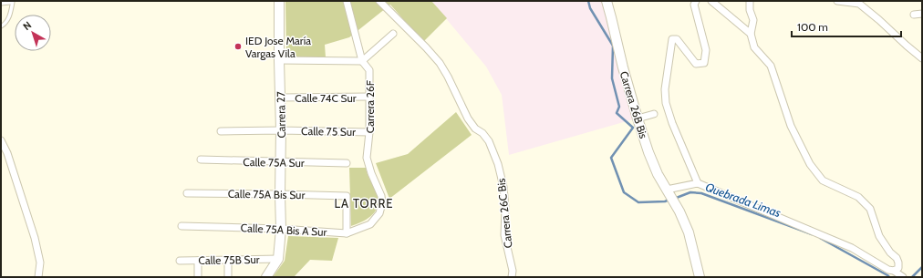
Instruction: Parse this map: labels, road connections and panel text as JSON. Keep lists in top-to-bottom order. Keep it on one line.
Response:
{"streets":{"street":["Calle 74C Sur","Carrera 26B Bis","Carrera 26F","Carrera 27","Calle 75 Sur","Calle 75A Sur","Calle 75A Bis Sur","Carrera 26C Bis","Calle 75A Bis A Sur","Calle 75B Sur"]},"crossings":[["Calle 74C Sur","Carrera 26F"],["Calle 74C Sur","Carrera 27"],["Carrera 26F","Calle 75 Sur"],["Carrera 26F","Calle 75A Bis A Sur"],["Carrera 27","Calle 75 Sur"],["Carrera 27","Calle 75A Sur"],["Carrera 27","Calle 75A Bis Sur"],["Carrera 27","Calle 75A Bis A Sur"],["Carrera 27","Calle 75B Sur"],["Calle 75A Bis Sur","Calle 75A Bis A Sur"]],"districts":["LA TORRE"],"water":["Quebrada Limas"],"places":["IED Jose María Vargas Vila"],"scale_bar":"100 m","north":"top left"}
